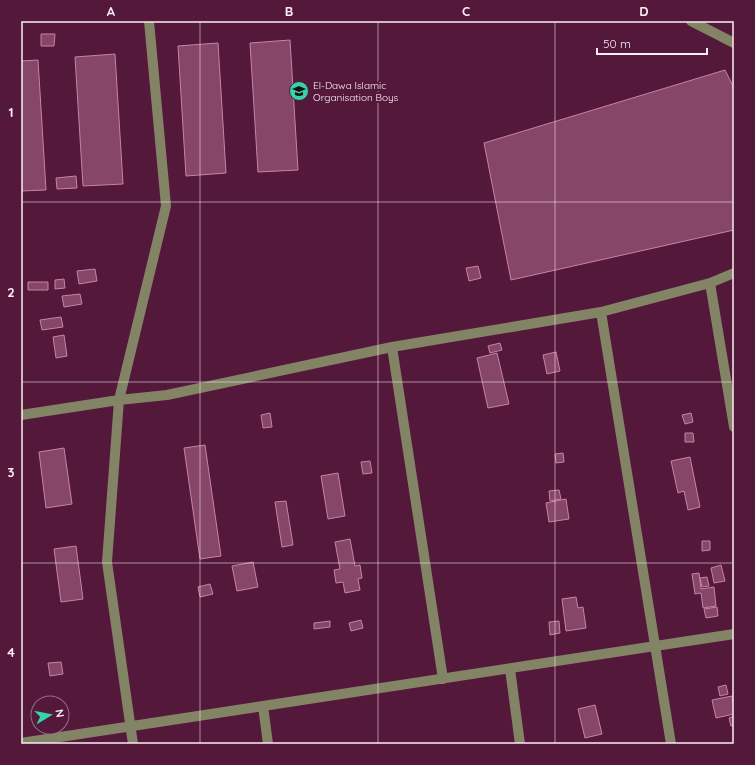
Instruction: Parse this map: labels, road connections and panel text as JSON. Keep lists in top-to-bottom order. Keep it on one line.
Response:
{"places":{"school or university":["El-Dawa Islamic Organisation Boys"]},"scale_bar":"50 m","north":"right","grid":{"columns":["A","B","C","D"],"rows":["1","2","3","4"]}}
